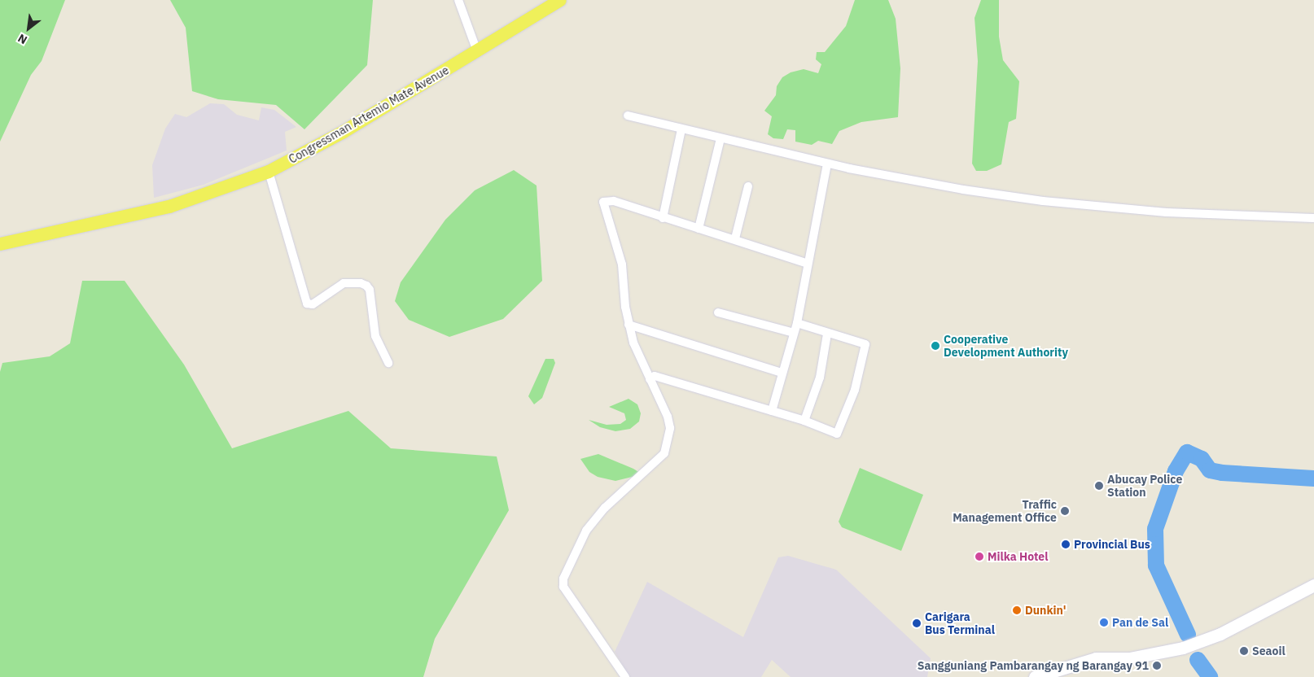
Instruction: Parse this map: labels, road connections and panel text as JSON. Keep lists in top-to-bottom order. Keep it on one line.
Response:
{"streets":{"main road":["Congressman Artemio Mate Avenue"]},"places":["Cooperative Development Authority","Abucay Police Station","Traffic Management Office","Provincial Bus","Milka Hotel","Dunkin'","Pan de Sal","Carigara Bus Terminal","Seaoil","Sangguniang Pambarangay ng Barangay 91"],"north":"bottom left"}
